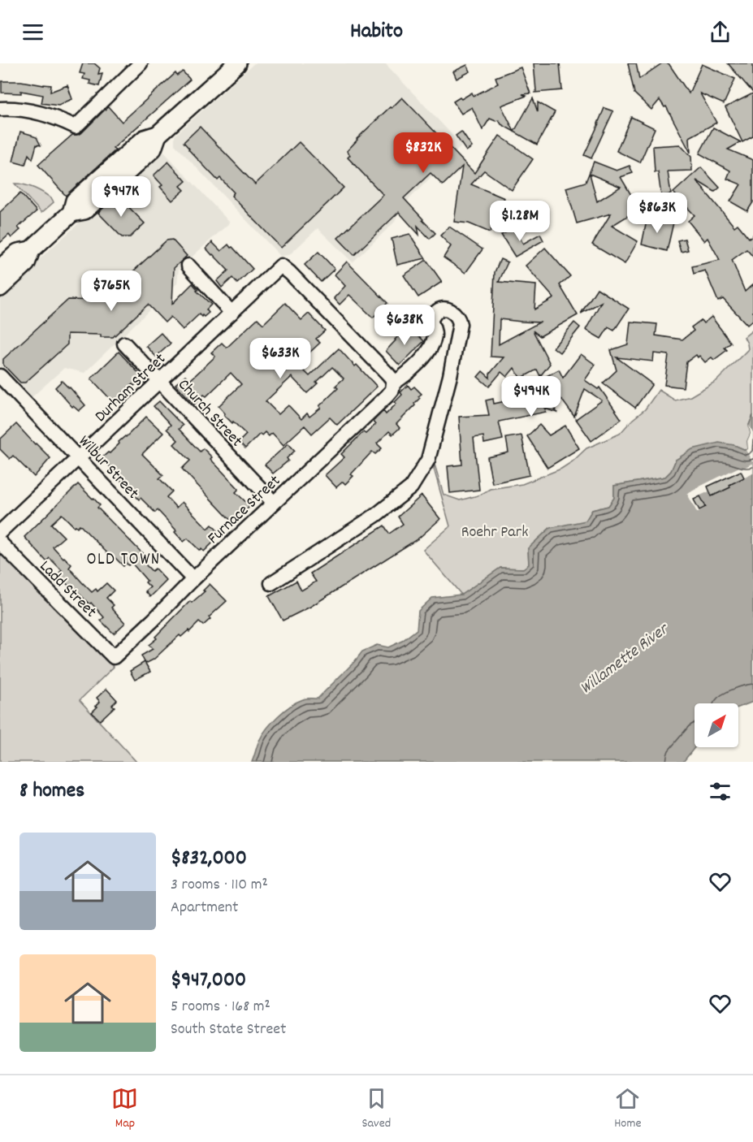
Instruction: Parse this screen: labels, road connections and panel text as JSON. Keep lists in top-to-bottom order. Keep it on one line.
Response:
{"streets":{"street":["Durham Street","Church Street","Wilbur Street","Furnace Street","Ladd Street"]},"crossings":[["Durham Street","Church Street"],["Durham Street","Wilbur Street"],["Durham Street","Furnace Street"],["Church Street","Furnace Street"],["Wilbur Street","Furnace Street"],["Furnace Street","Ladd Street"]],"districts":["OLD TOWN"],"water":["Willamette River"],"parks":["Roehr Park"],"north":"top right","page":{"header":"Habito","price":["$832K","$947K","$863K","$1.28M","$765K","$638K","$633K","$494K"],"heading":"8 homes","list":[{"name":"$832,000","note":"3 rooms · 110 m² · Apartment"},{"name":"$947,000","note":"5 rooms · 168 m² · South State Street"}],"tabs":["Map","Saved","Home"]}}
